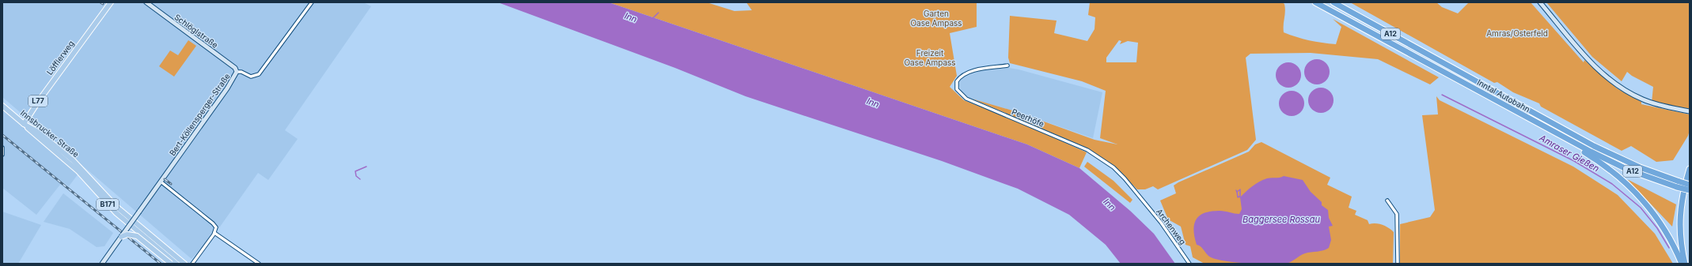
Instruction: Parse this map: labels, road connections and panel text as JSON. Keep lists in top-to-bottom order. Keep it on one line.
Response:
{"streets":{"highway":["A12","Inntal Autobahn"],"main road":["Löfflerweg","L77","Innsbrucker Straße","B171"],"street":["Schlöglstraße","Bert-Köllensperger-Straße","Peerhöfe","Archenweg"]},"crossings":[["Schlöglstraße","Bert-Köllensperger-Straße"],["Löfflerweg","Innsbrucker Straße"],["Löfflerweg","B171"],["Peerhöfe","Archenweg"],["Innsbrucker Straße","B171"]],"water":["Inn","Amraser Gießen","Baggersee Rossau"],"parks":["Garten Oase Ampass","Amras/Osterfeld","Freizeit Oase Ampass"]}
